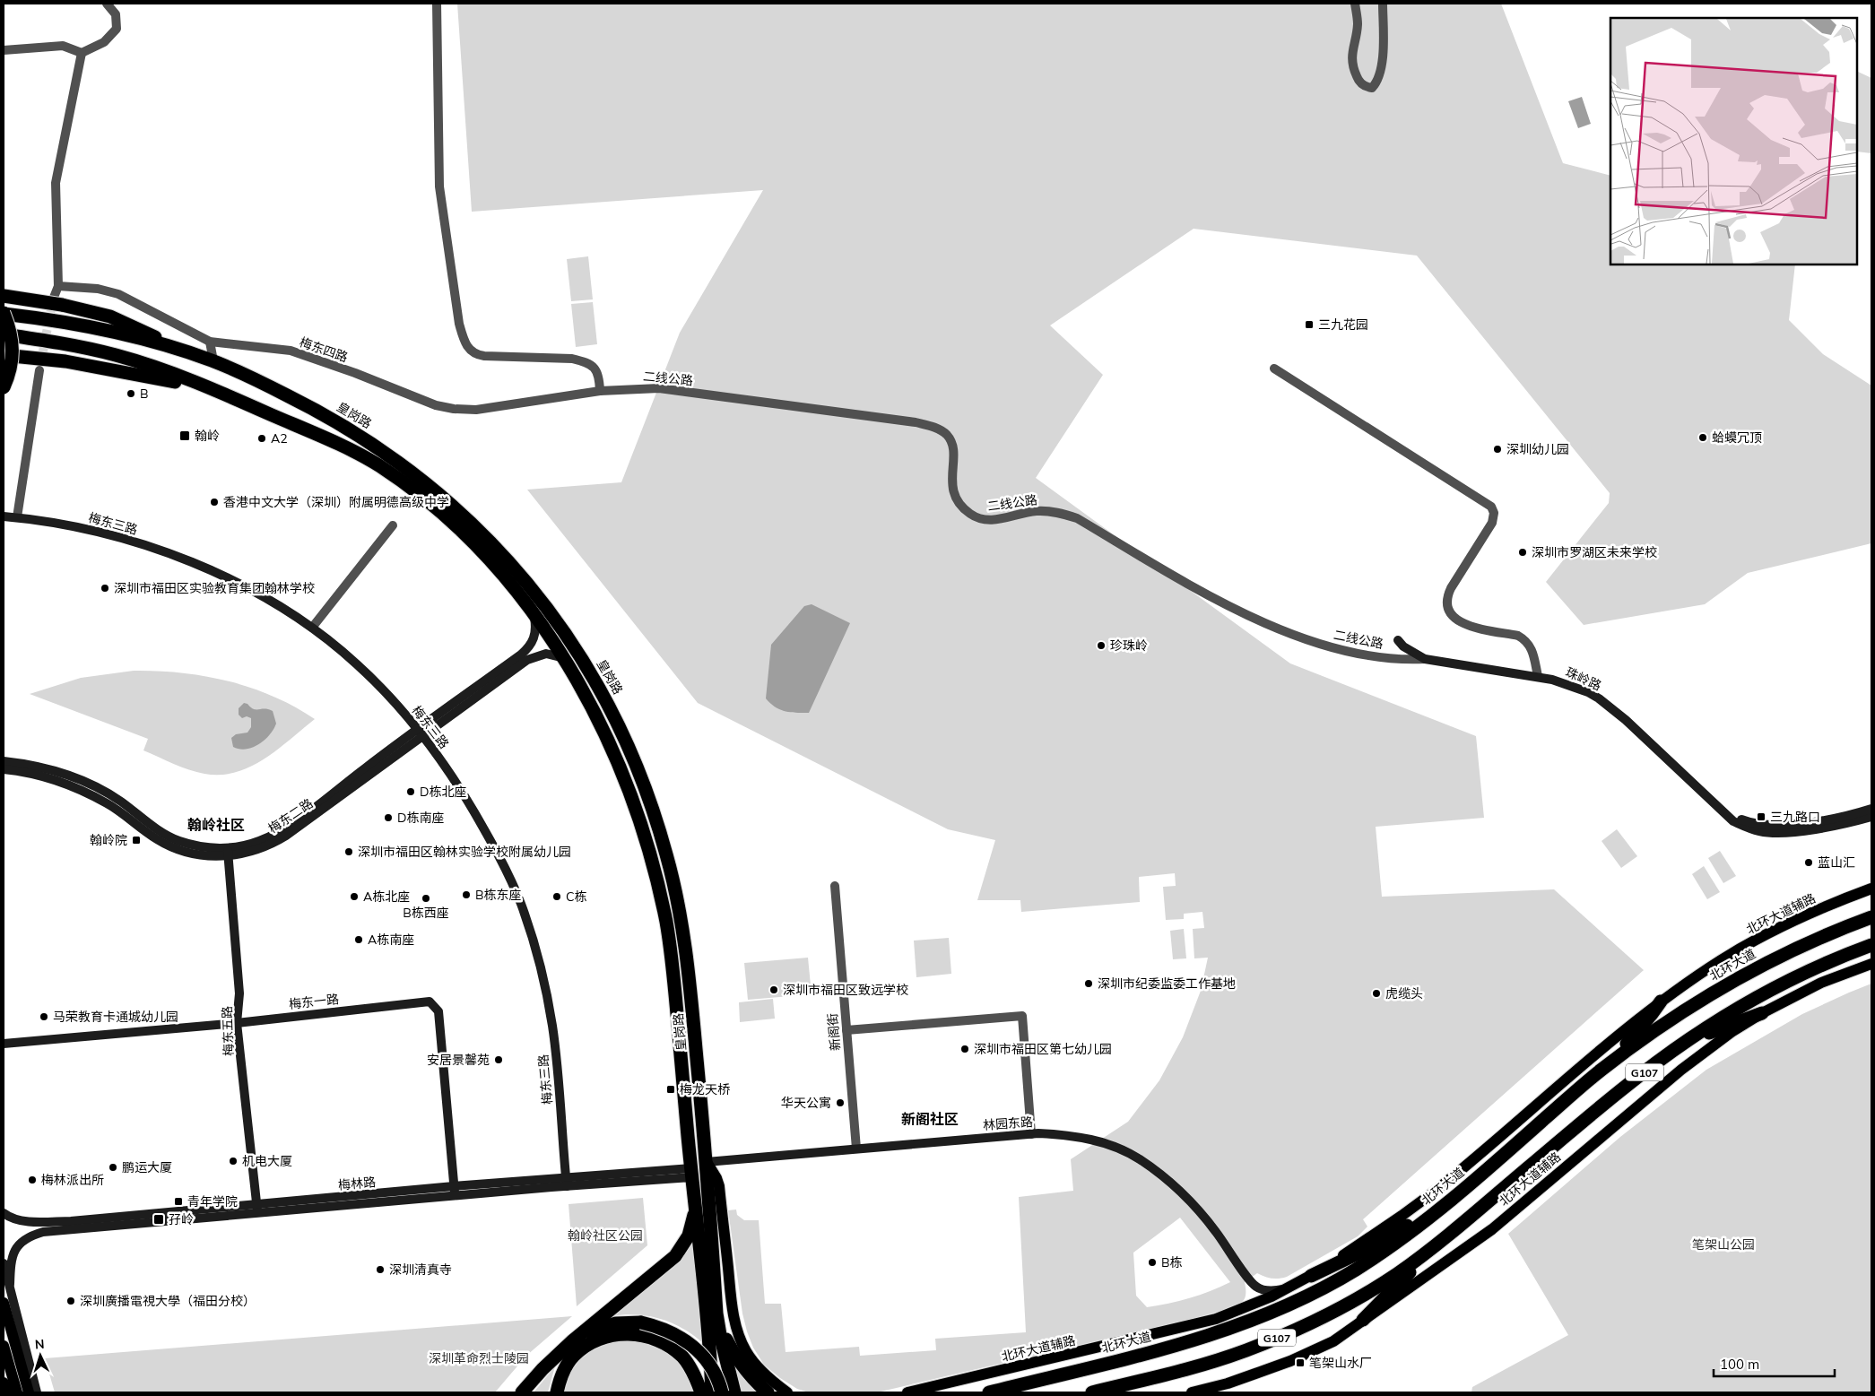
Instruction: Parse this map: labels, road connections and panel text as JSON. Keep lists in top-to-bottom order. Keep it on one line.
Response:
{"streets":{"highway":["皇岗路","北环大道","G107"],"main road":["北环大道辅路"],"street":["梅东四路","二线公路","梅东三路","珠岭路","梅东二路","梅东一路","梅东五路","新阁街","林园东路","梅林路"]},"crossings":[["梅东四路","二线公路"],["二线公路","珠岭路"],["皇岗路","梅东二路"],["皇岗路","林园东路"],["皇岗路","梅林路"],["梅东三路","梅东二路"],["梅东三路","梅林路"],["梅东二路","梅东五路"],["北环大道辅路","北环大道"],["梅东一路","梅东五路"],["梅东一路","梅林路"],["梅东五路","梅林路"],["新阁街","林园东路"]],"districts":["翰岭社区","新阁社区"],"parks":["翰岭社区公园","笔架山公园","深圳革命烈士陵园"],"places":{"transit":["三九花园","翰岭","三九路口","翰岭院","梅龙天桥","青年学院","孖岭","笔架山水厂"],"other":["B","蛤蟆冗顶","A2","深圳幼儿园","香港中文大学（深圳）附属明德高级中学","深圳市罗湖区未来学校","深圳市福田区实验教育集团翰林学校","珍珠岭","D栋北座","D栋南座","深圳市福田区翰林实验学校附属幼儿园","蓝山汇","B栋东座","A栋北座","C栋","B栋西座","A栋南座","深圳市纪委监委工作基地","深圳市福田区致远学校","虎缆头","马荣教育卡通城幼儿园","深圳市福田区第七幼儿园","安居景馨苑","华天公寓","机电大厦","鹏运大厦","梅林派出所","B栋","深圳清真寺","深圳廣播電視大學（福田分校）"]},"scale_bar":"100 m","north":"top"}
